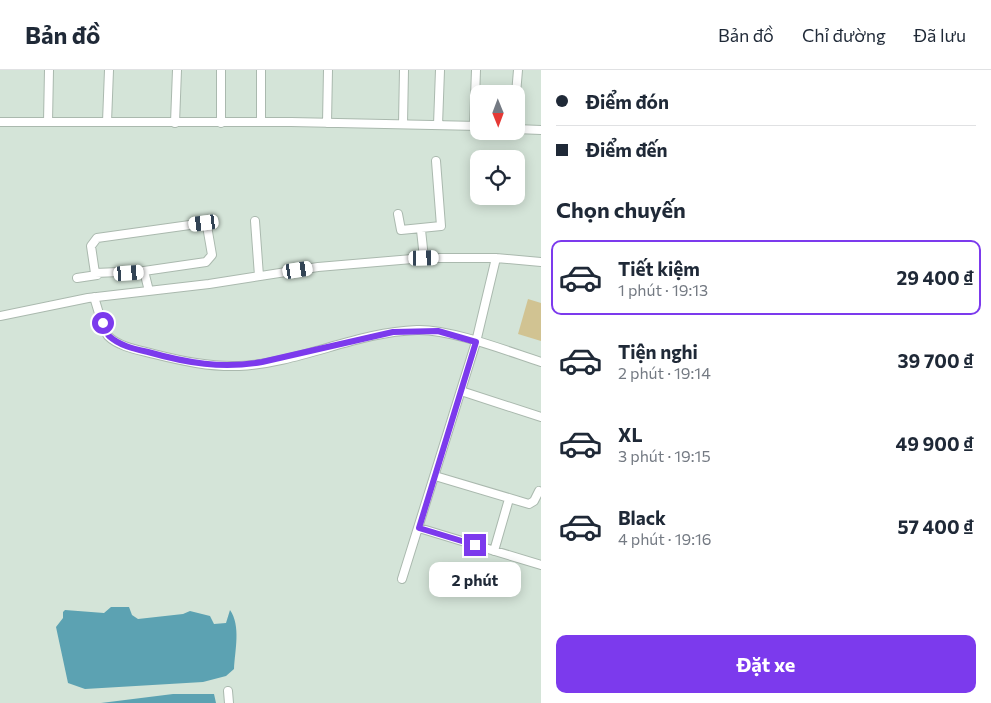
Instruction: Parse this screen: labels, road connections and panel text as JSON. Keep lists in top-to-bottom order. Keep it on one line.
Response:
{"north":"bottom","page":{"header":"Bản đồ","nav":["Bản đồ","Chỉ đường","Đã lưu"],"banner":["Điểm đón","Điểm đến"],"heading":"Chọn chuyến","list":[{"name":"Tiết kiệm","note":"1 phút · 19:13","value":"29 400 ₫"},{"name":"Tiện nghi","note":"2 phút · 19:14","value":"39 700 ₫"},{"name":"XL","note":"3 phút · 19:15","value":"49 900 ₫"},{"name":"Black","note":"4 phút · 19:16","value":"57 400 ₫"}],"bubble":"2 phút","buttons":"Đặt xe"}}
